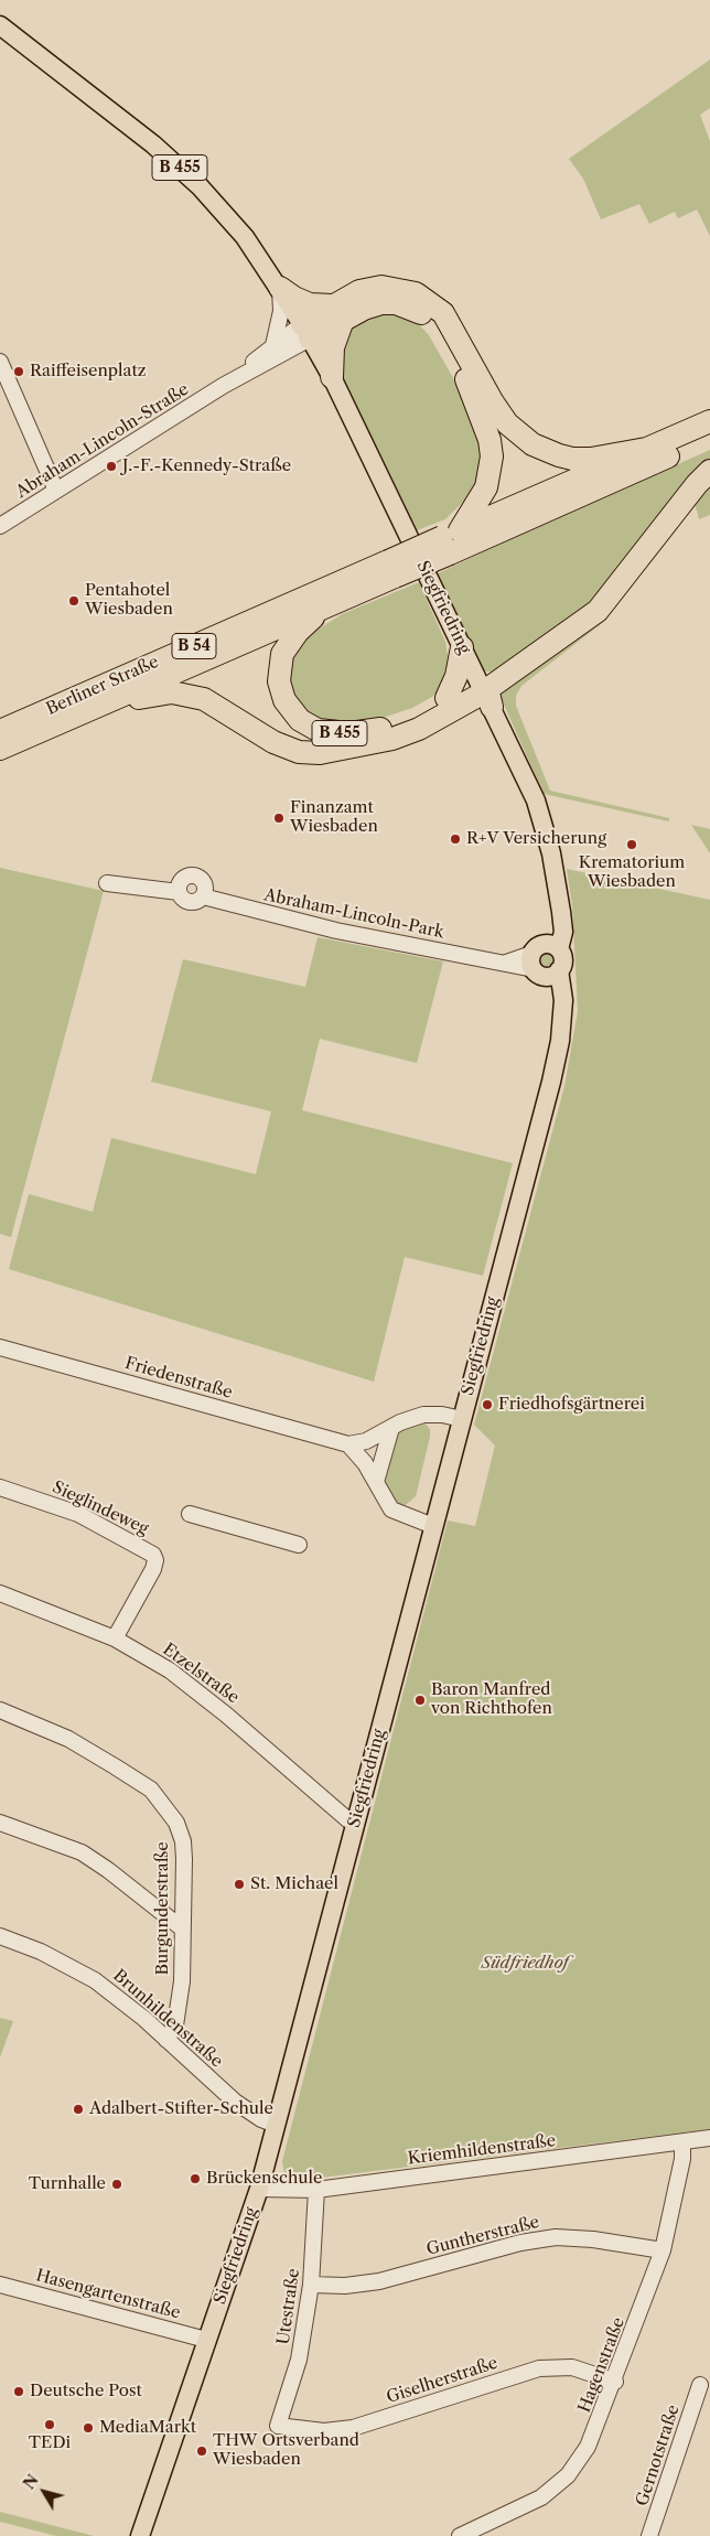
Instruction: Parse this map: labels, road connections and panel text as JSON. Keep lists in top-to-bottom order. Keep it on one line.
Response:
{"streets":{"highway":["B 455","B 54","Berliner Straße"],"main road":["Siegfriedring"],"street":["Abraham-Lincoln-Straße","Abraham-Lincoln-Park","Friedenstraße","Sieglindeweg","Etzelstraße","Burgunderstraße","Brunhildenstraße","Kriemhildenstraße","Guntherstraße","Hasengartenstraße","Utestraße","Hagenstraße","Giselherstraße","Gernotstraße"]},"crossings":[["B 455","Abraham-Lincoln-Straße"],["B 455","Siegfriedring"],["B 455","B 54"],["B 455","Berliner Straße"],["Abraham-Lincoln-Straße","Siegfriedring"],["Siegfriedring","Abraham-Lincoln-Park"],["Siegfriedring","Etzelstraße"],["Siegfriedring","Brunhildenstraße"],["Siegfriedring","Kriemhildenstraße"],["Siegfriedring","Hasengartenstraße"],["B 54","Berliner Straße"],["Sieglindeweg","Etzelstraße"],["Burgunderstraße","Brunhildenstraße"],["Kriemhildenstraße","Utestraße"],["Kriemhildenstraße","Hagenstraße"],["Guntherstraße","Utestraße"],["Guntherstraße","Hagenstraße"],["Utestraße","Giselherstraße"],["Hagenstraße","Giselherstraße"]],"parks":["Südfriedhof"],"places":["Raiffeisenplatz","J.-F.-Kennedy-Straße","Pentahotel Wiesbaden","Finanzamt Wiesbaden","R+V Versicherung","Krematorium Wiesbaden","Friedhofsgärtnerei","Baron Manfred von Richthofen","St. Michael","Adalbert-Stifter-Schule","Brückenschule","Turnhalle","Deutsche Post","TEDi","MediaMarkt","THW Ortsverband Wiesbaden"],"north":"top left"}
